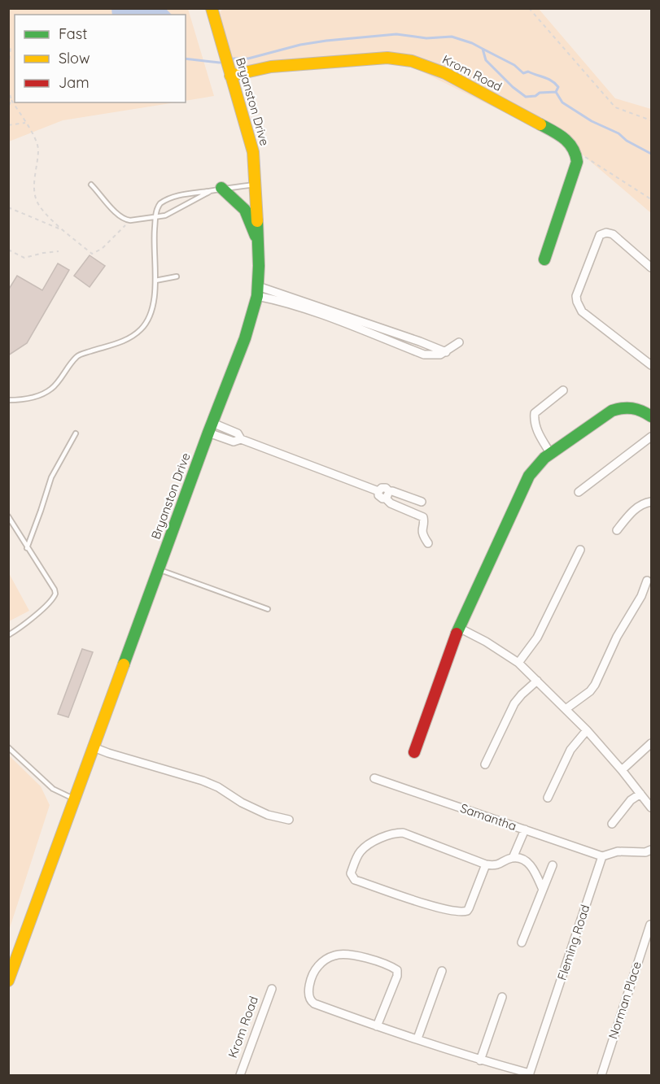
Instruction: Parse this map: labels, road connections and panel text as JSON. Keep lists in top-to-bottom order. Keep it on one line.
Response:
{"streets":{"street":["Krom Road","Bryanston Drive","Samantha","Fleming Road","Norman Place"]},"crossings":[["Krom Road","Bryanston Drive"],["Samantha","Fleming Road"]],"legend":["Fast","Slow","Jam"]}
